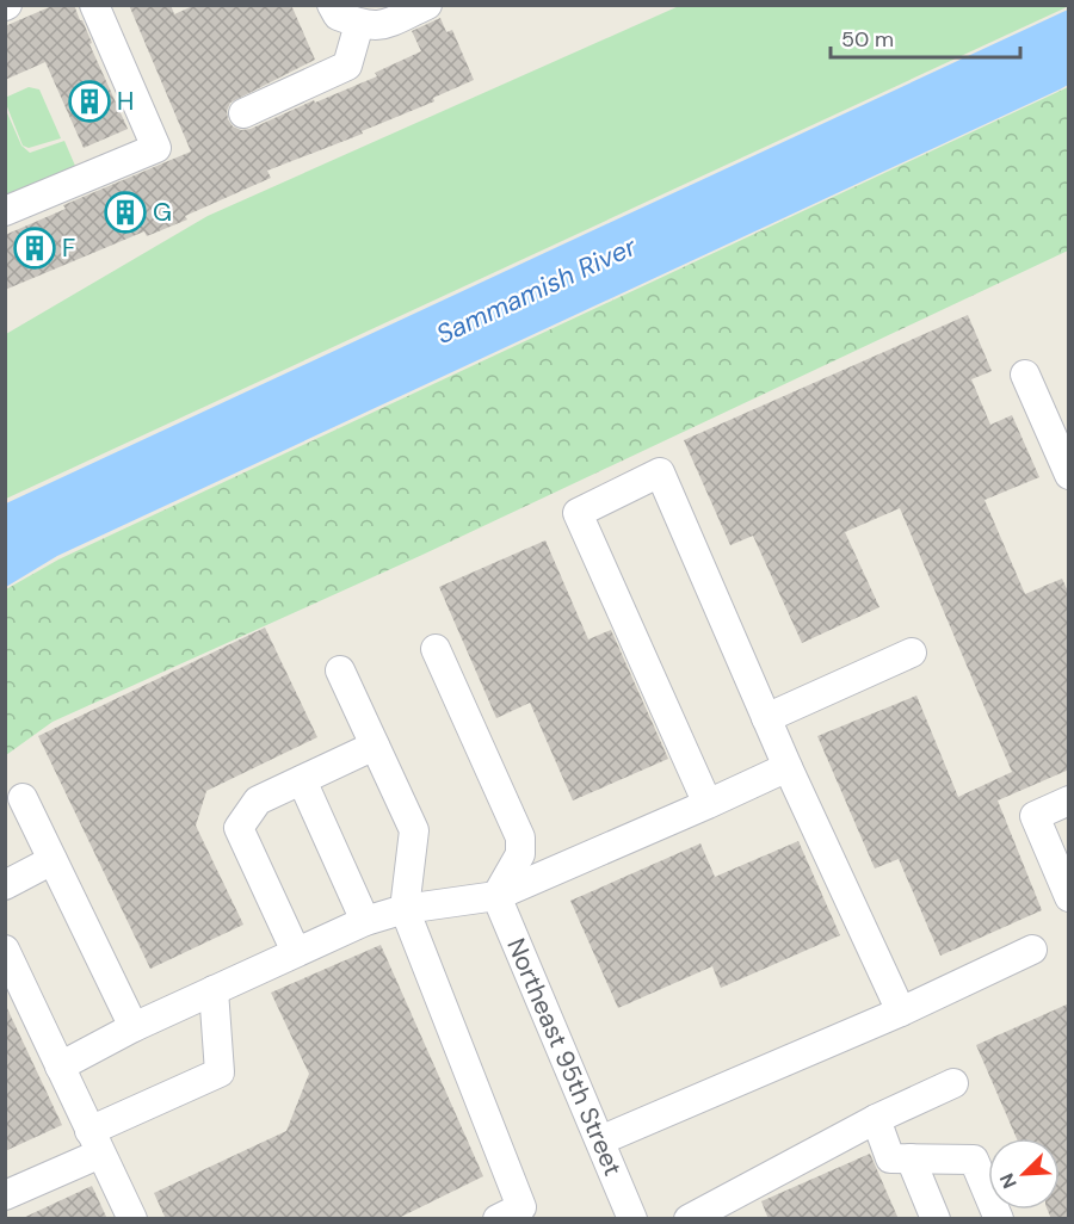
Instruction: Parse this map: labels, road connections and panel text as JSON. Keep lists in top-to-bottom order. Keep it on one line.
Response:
{"streets":{"street":["Northeast 95th Street"]},"water":["Sammamish River"],"places":{"building":["H","G","F"]},"scale_bar":"50 m","north":"bottom left"}
